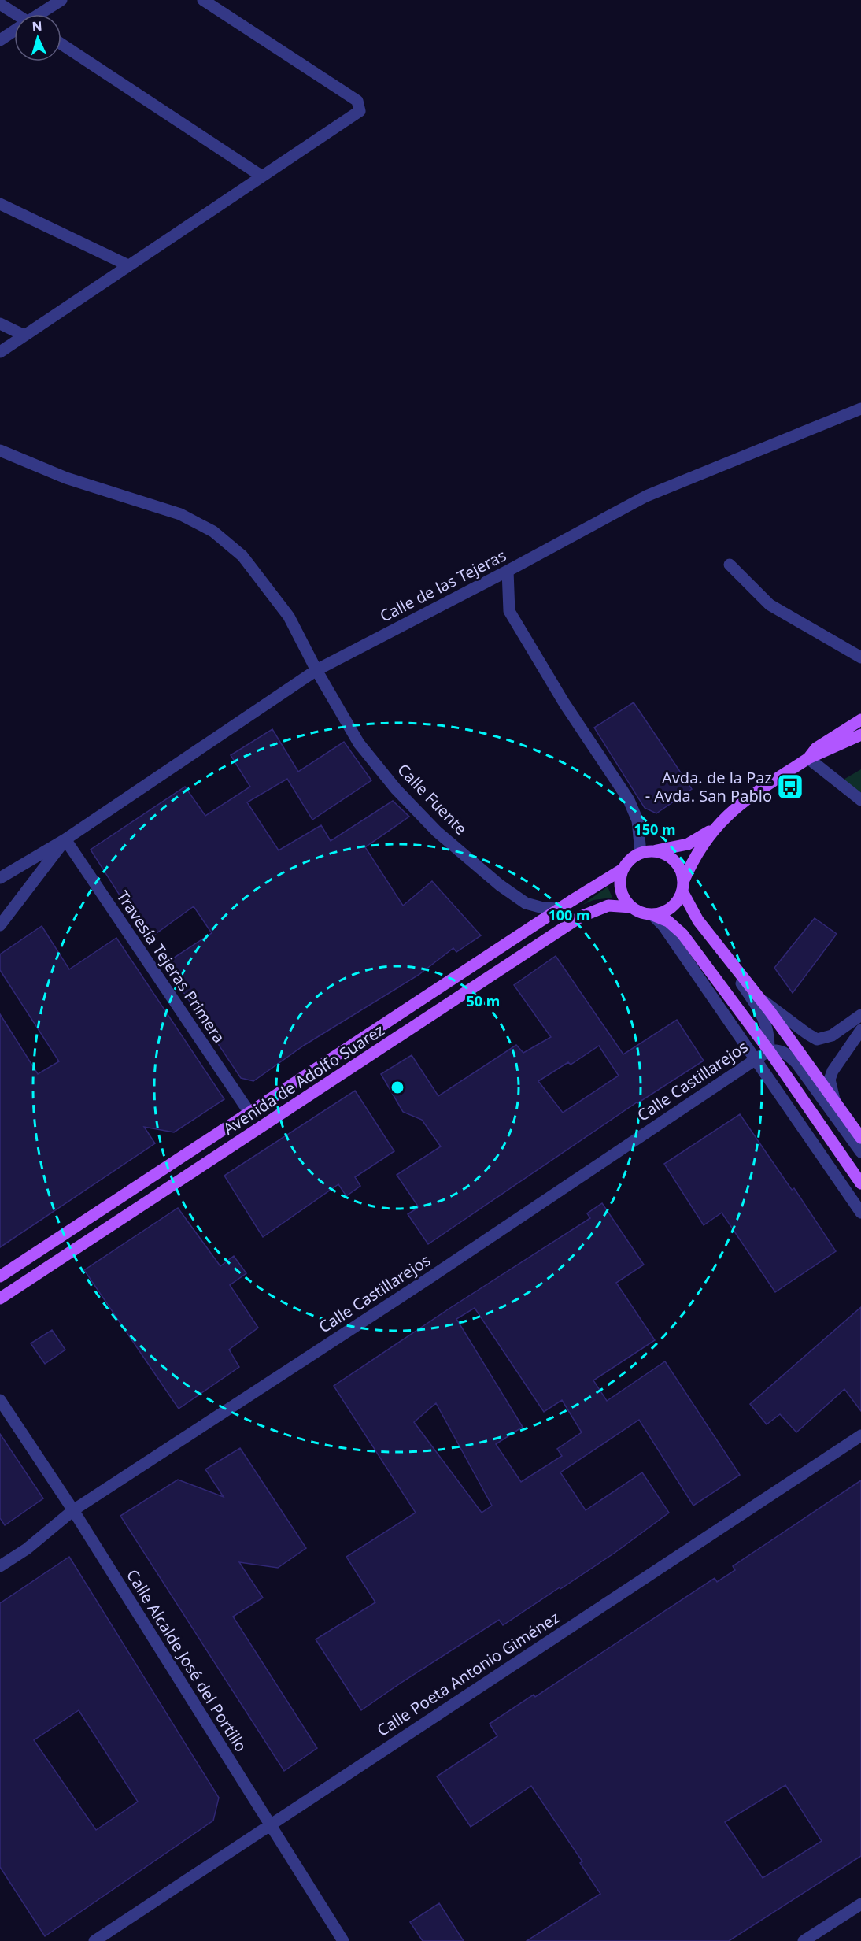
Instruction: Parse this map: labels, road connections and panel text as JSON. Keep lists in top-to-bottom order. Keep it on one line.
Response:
{"streets":{"main road":["Avenida de Adolfo Suarez"],"street":["Calle de las Tejeras","Calle Fuente","Travesía Tejeras Primera","Calle Castillarejos","Calle Alcalde José del Portillo","Calle Poeta Antonio Giménez"]},"crossings":[["Calle de las Tejeras","Calle Fuente"],["Calle de las Tejeras","Travesía Tejeras Primera"],["Calle Fuente","Avenida de Adolfo Suarez"],["Travesía Tejeras Primera","Avenida de Adolfo Suarez"],["Calle Castillarejos","Calle Alcalde José del Portillo"],["Calle Alcalde José del Portillo","Calle Poeta Antonio Giménez"]],"places":{"bus stop":["Avda. de la Paz - Avda. San Pablo"]},"north":"top","rings":["150 m","100 m","50 m"]}
